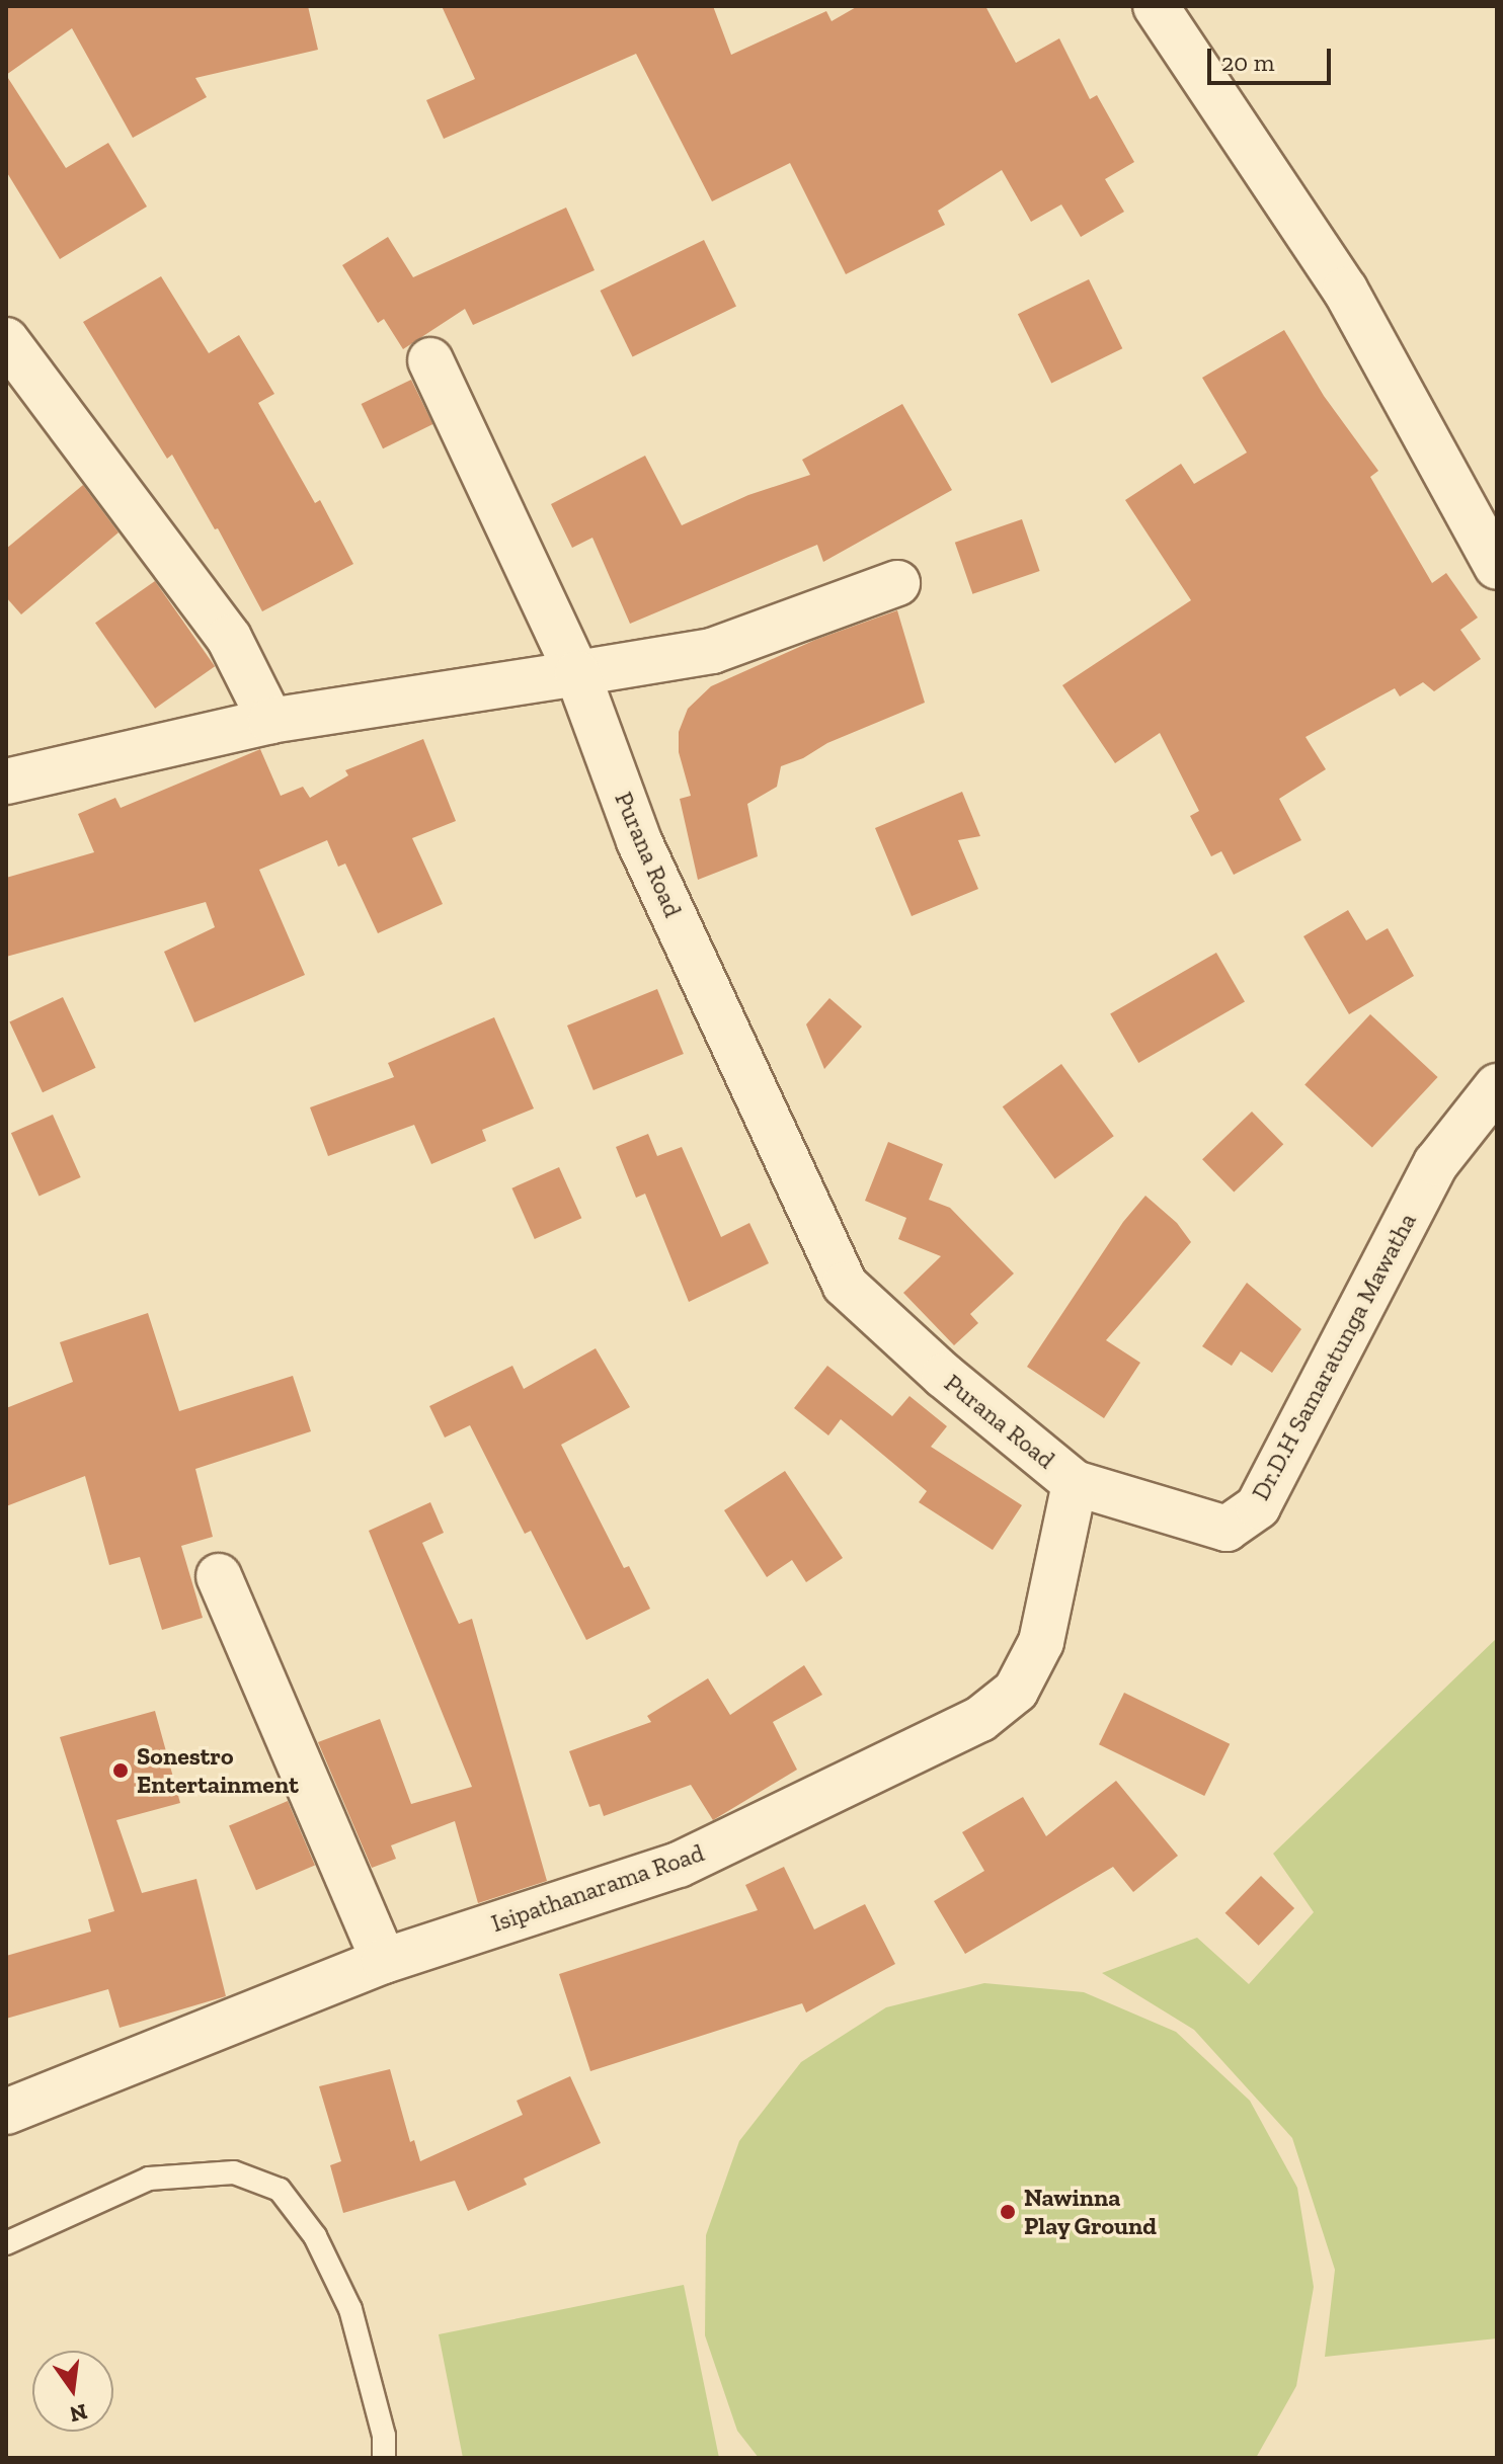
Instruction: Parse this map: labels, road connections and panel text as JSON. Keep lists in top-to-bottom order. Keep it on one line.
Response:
{"streets":{"street":["Purana Road","Dr.D.H Samaratunga Mawatha","Isipathanarama Road"]},"crossings":[["Purana Road","Dr.D.H Samaratunga Mawatha"],["Purana Road","Isipathanarama Road"],["Dr.D.H Samaratunga Mawatha","Isipathanarama Road"]],"places":["Sonestro Entertainment","Nawinna Play Ground"],"scale_bar":"20 m","north":"bottom"}
